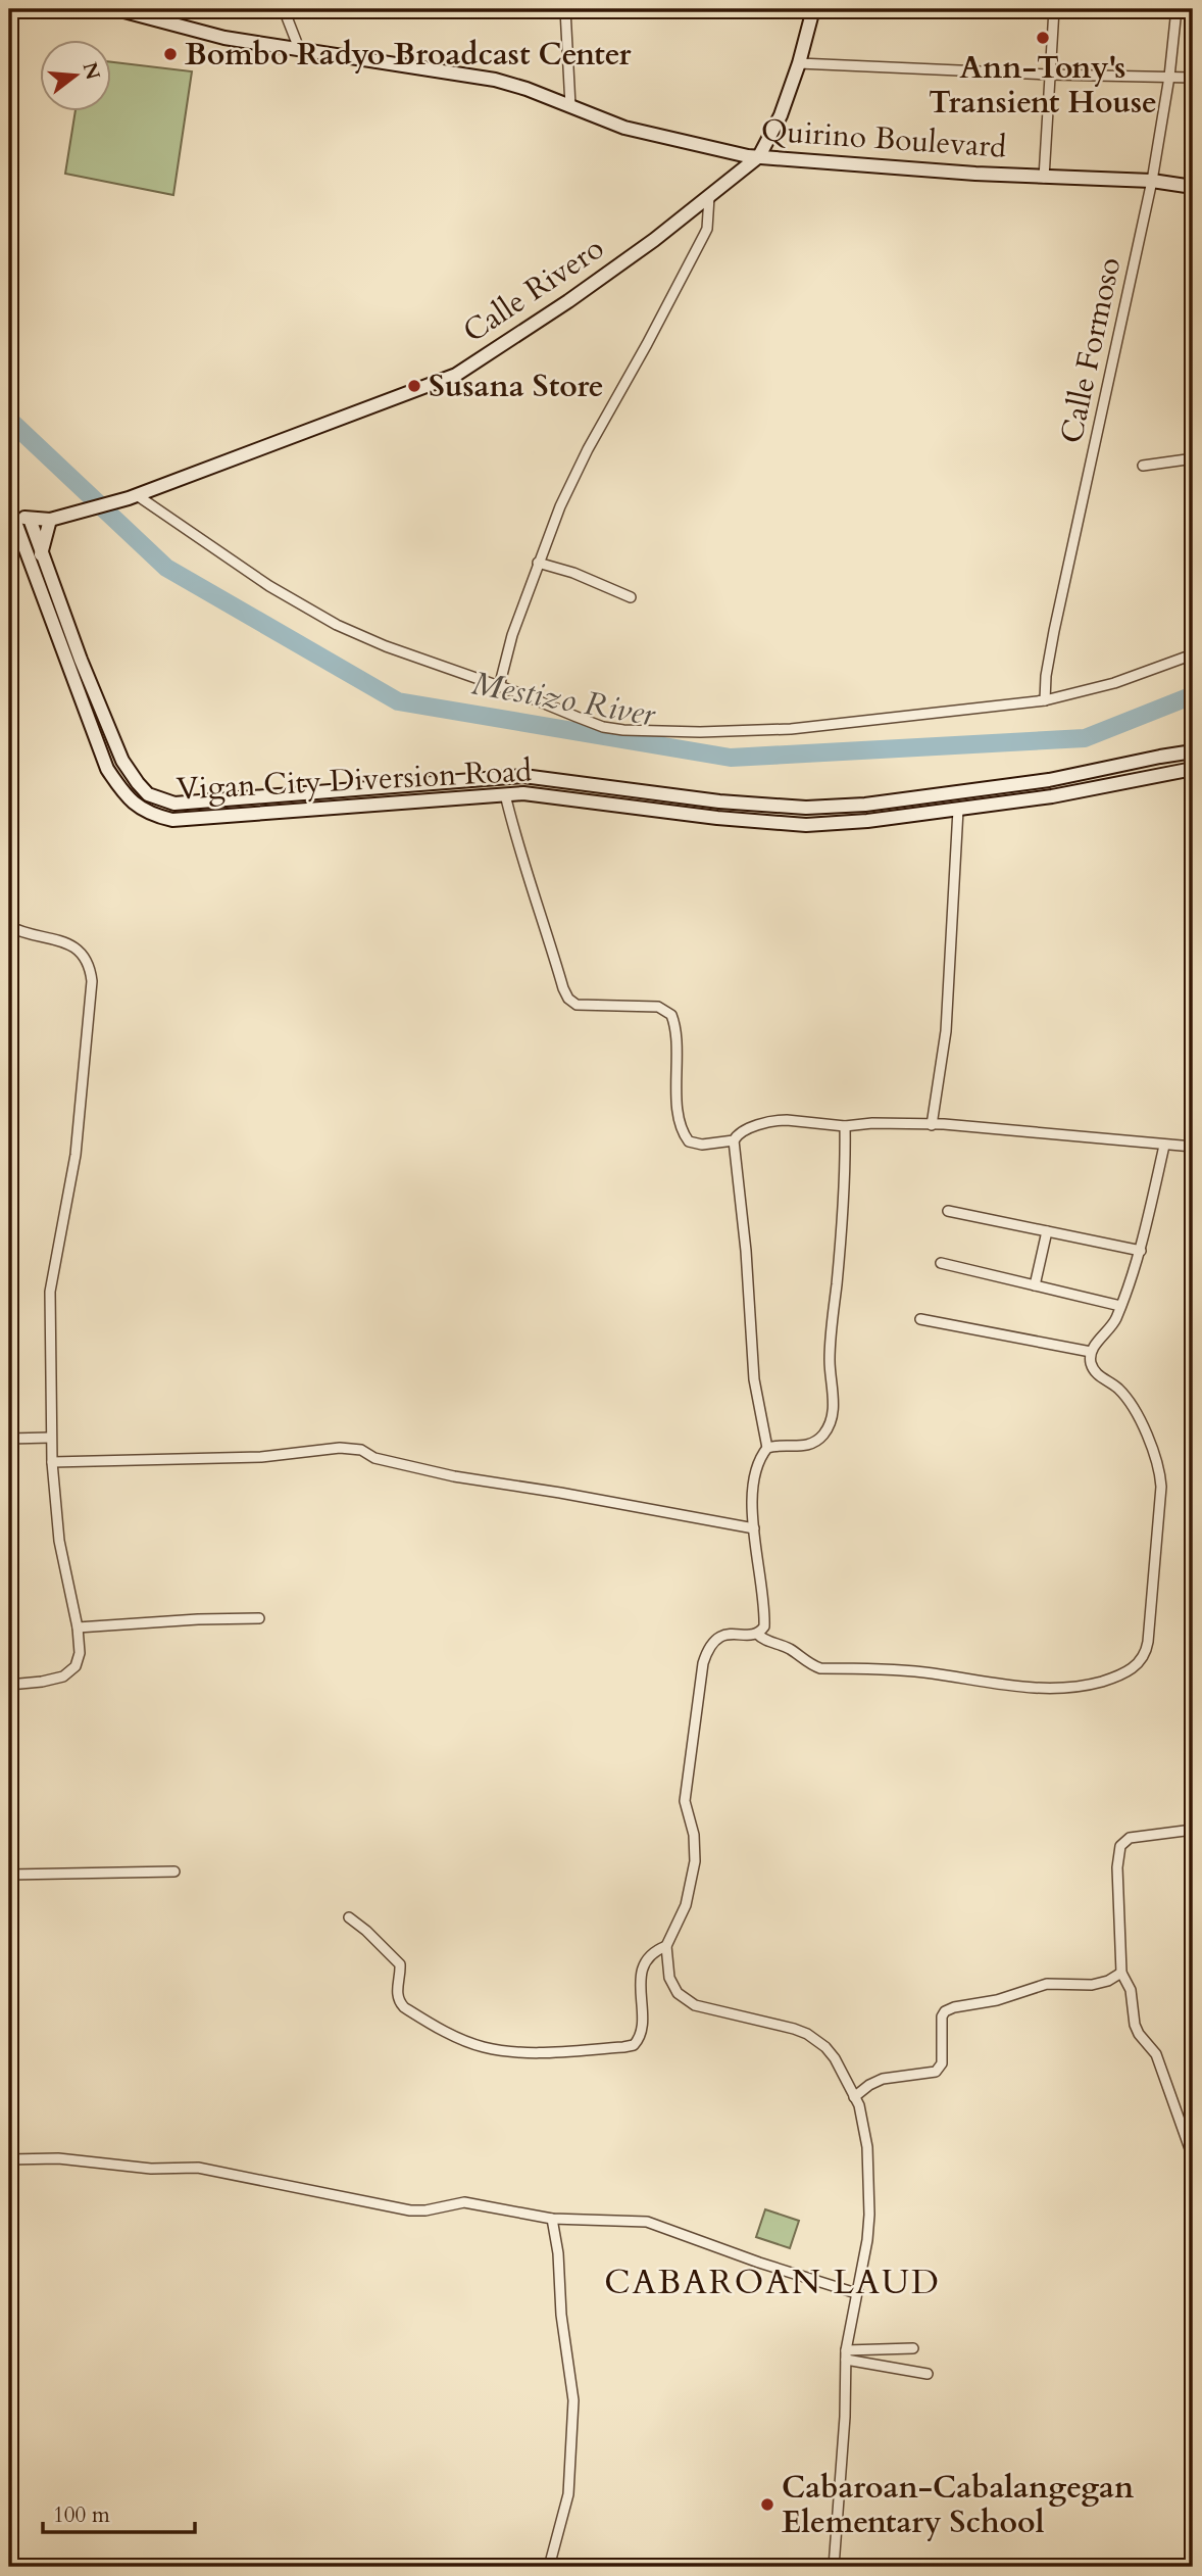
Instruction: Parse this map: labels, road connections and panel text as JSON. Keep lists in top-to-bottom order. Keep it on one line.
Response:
{"streets":{"main road":["Quirino Boulevard","Calle Rivero","Vigan City Diversion Road"],"street":["Calle Formoso"]},"crossings":[["Quirino Boulevard","Calle Rivero"],["Quirino Boulevard","Calle Formoso"],["Calle Rivero","Vigan City Diversion Road"]],"districts":["CABAROAN LAUD"],"water":["Mestizo River"],"places":["Ann-Tony's Transient House","Bombo Radyo Broadcast Center","Susana Store","Cabaroan-Cabalangegan Elementary School"],"scale_bar":"100 m","north":"right"}
